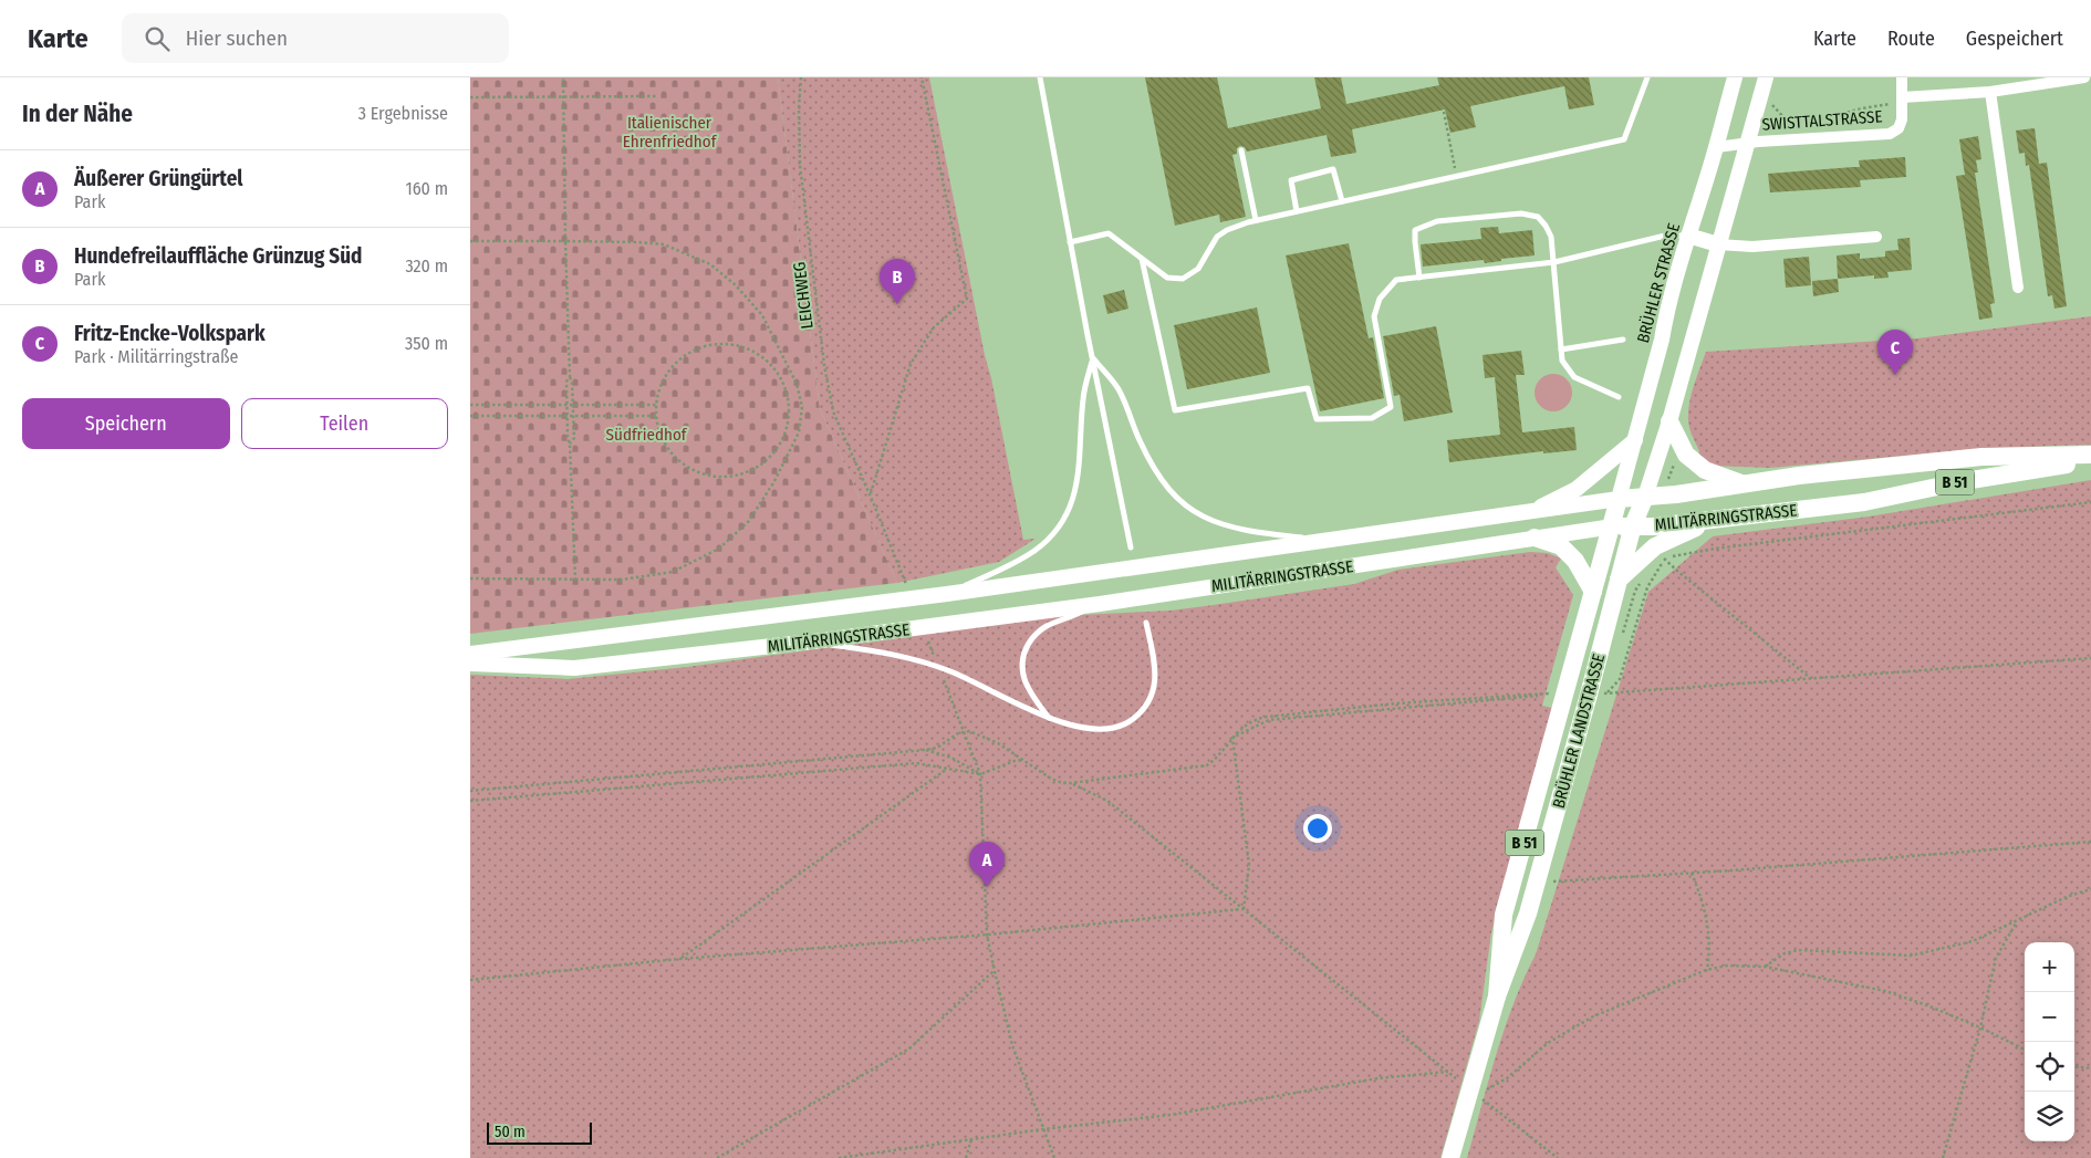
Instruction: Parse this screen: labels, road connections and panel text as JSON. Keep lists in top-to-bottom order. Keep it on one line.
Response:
{"streets":{"main road":["BRÜHLER STRASSE","B 51","MILITÄRRINGSTRASSE","BRÜHLER LANDSTRASSE"],"street":["SWISTTALSTRASSE"],"path":["LEICHWEG"]},"crossings":[["SWISTTALSTRASSE","BRÜHLER STRASSE"],["BRÜHLER STRASSE","MILITÄRRINGSTRASSE"],["BRÜHLER STRASSE","BRÜHLER LANDSTRASSE"],["B 51","MILITÄRRINGSTRASSE"],["B 51","BRÜHLER LANDSTRASSE"],["MILITÄRRINGSTRASSE","BRÜHLER LANDSTRASSE"]],"parks":["Italienischer Ehrenfriedhof","Südfriedhof"],"scale_bar":"50 m","page":{"header":"Karte","search":"Hier suchen","nav":["Karte","Route","Gespeichert"],"heading":["In der Nähe","3 Ergebnisse"],"list":[{"mark":"A","name":"Äußerer Grüngürtel","note":"Park","value":"160 m"},{"mark":"B","name":"Hundefreilauffläche Grünzug Süd","note":"Park","value":"320 m"},{"mark":"C","name":"Fritz-Encke-Volkspark","note":"Park · Militärringstraße","value":"350 m"}],"pins":["B","C","A"],"buttons":["Speichern","Teilen"],"map_buttons":["+","−"],"scale":"50 m"}}
